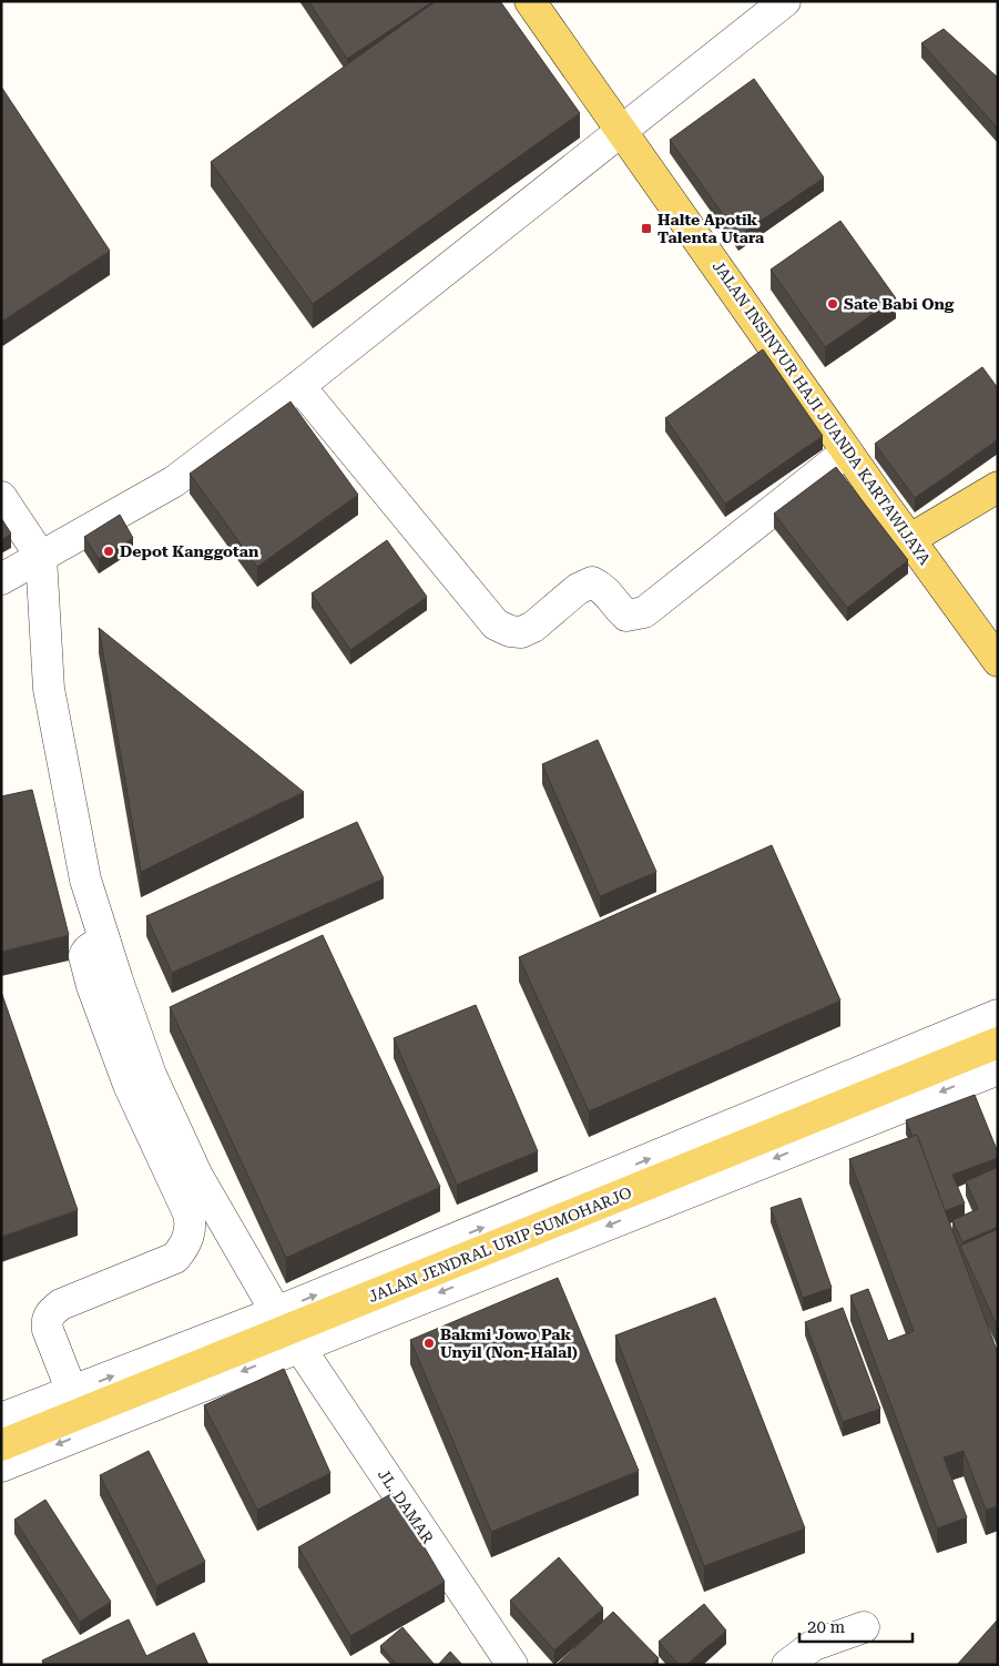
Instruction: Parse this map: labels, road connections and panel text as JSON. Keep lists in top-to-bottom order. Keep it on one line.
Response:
{"streets":{"main road":["JALAN INSINYUR HAJI JUANDA KARTAWIJAYA","JALAN JENDRAL URIP SUMOHARJO"],"street":["JL. DAMAR"]},"crossings":[["JALAN JENDRAL URIP SUMOHARJO","JL. DAMAR"]],"places":{"transit":["Halte Apotik Talenta Utara"],"other":["Sate Babi Ong","Depot Kanggotan","Bakmi Jowo Pak Unyil (Non-Halal)"]},"scale_bar":"20 m"}
